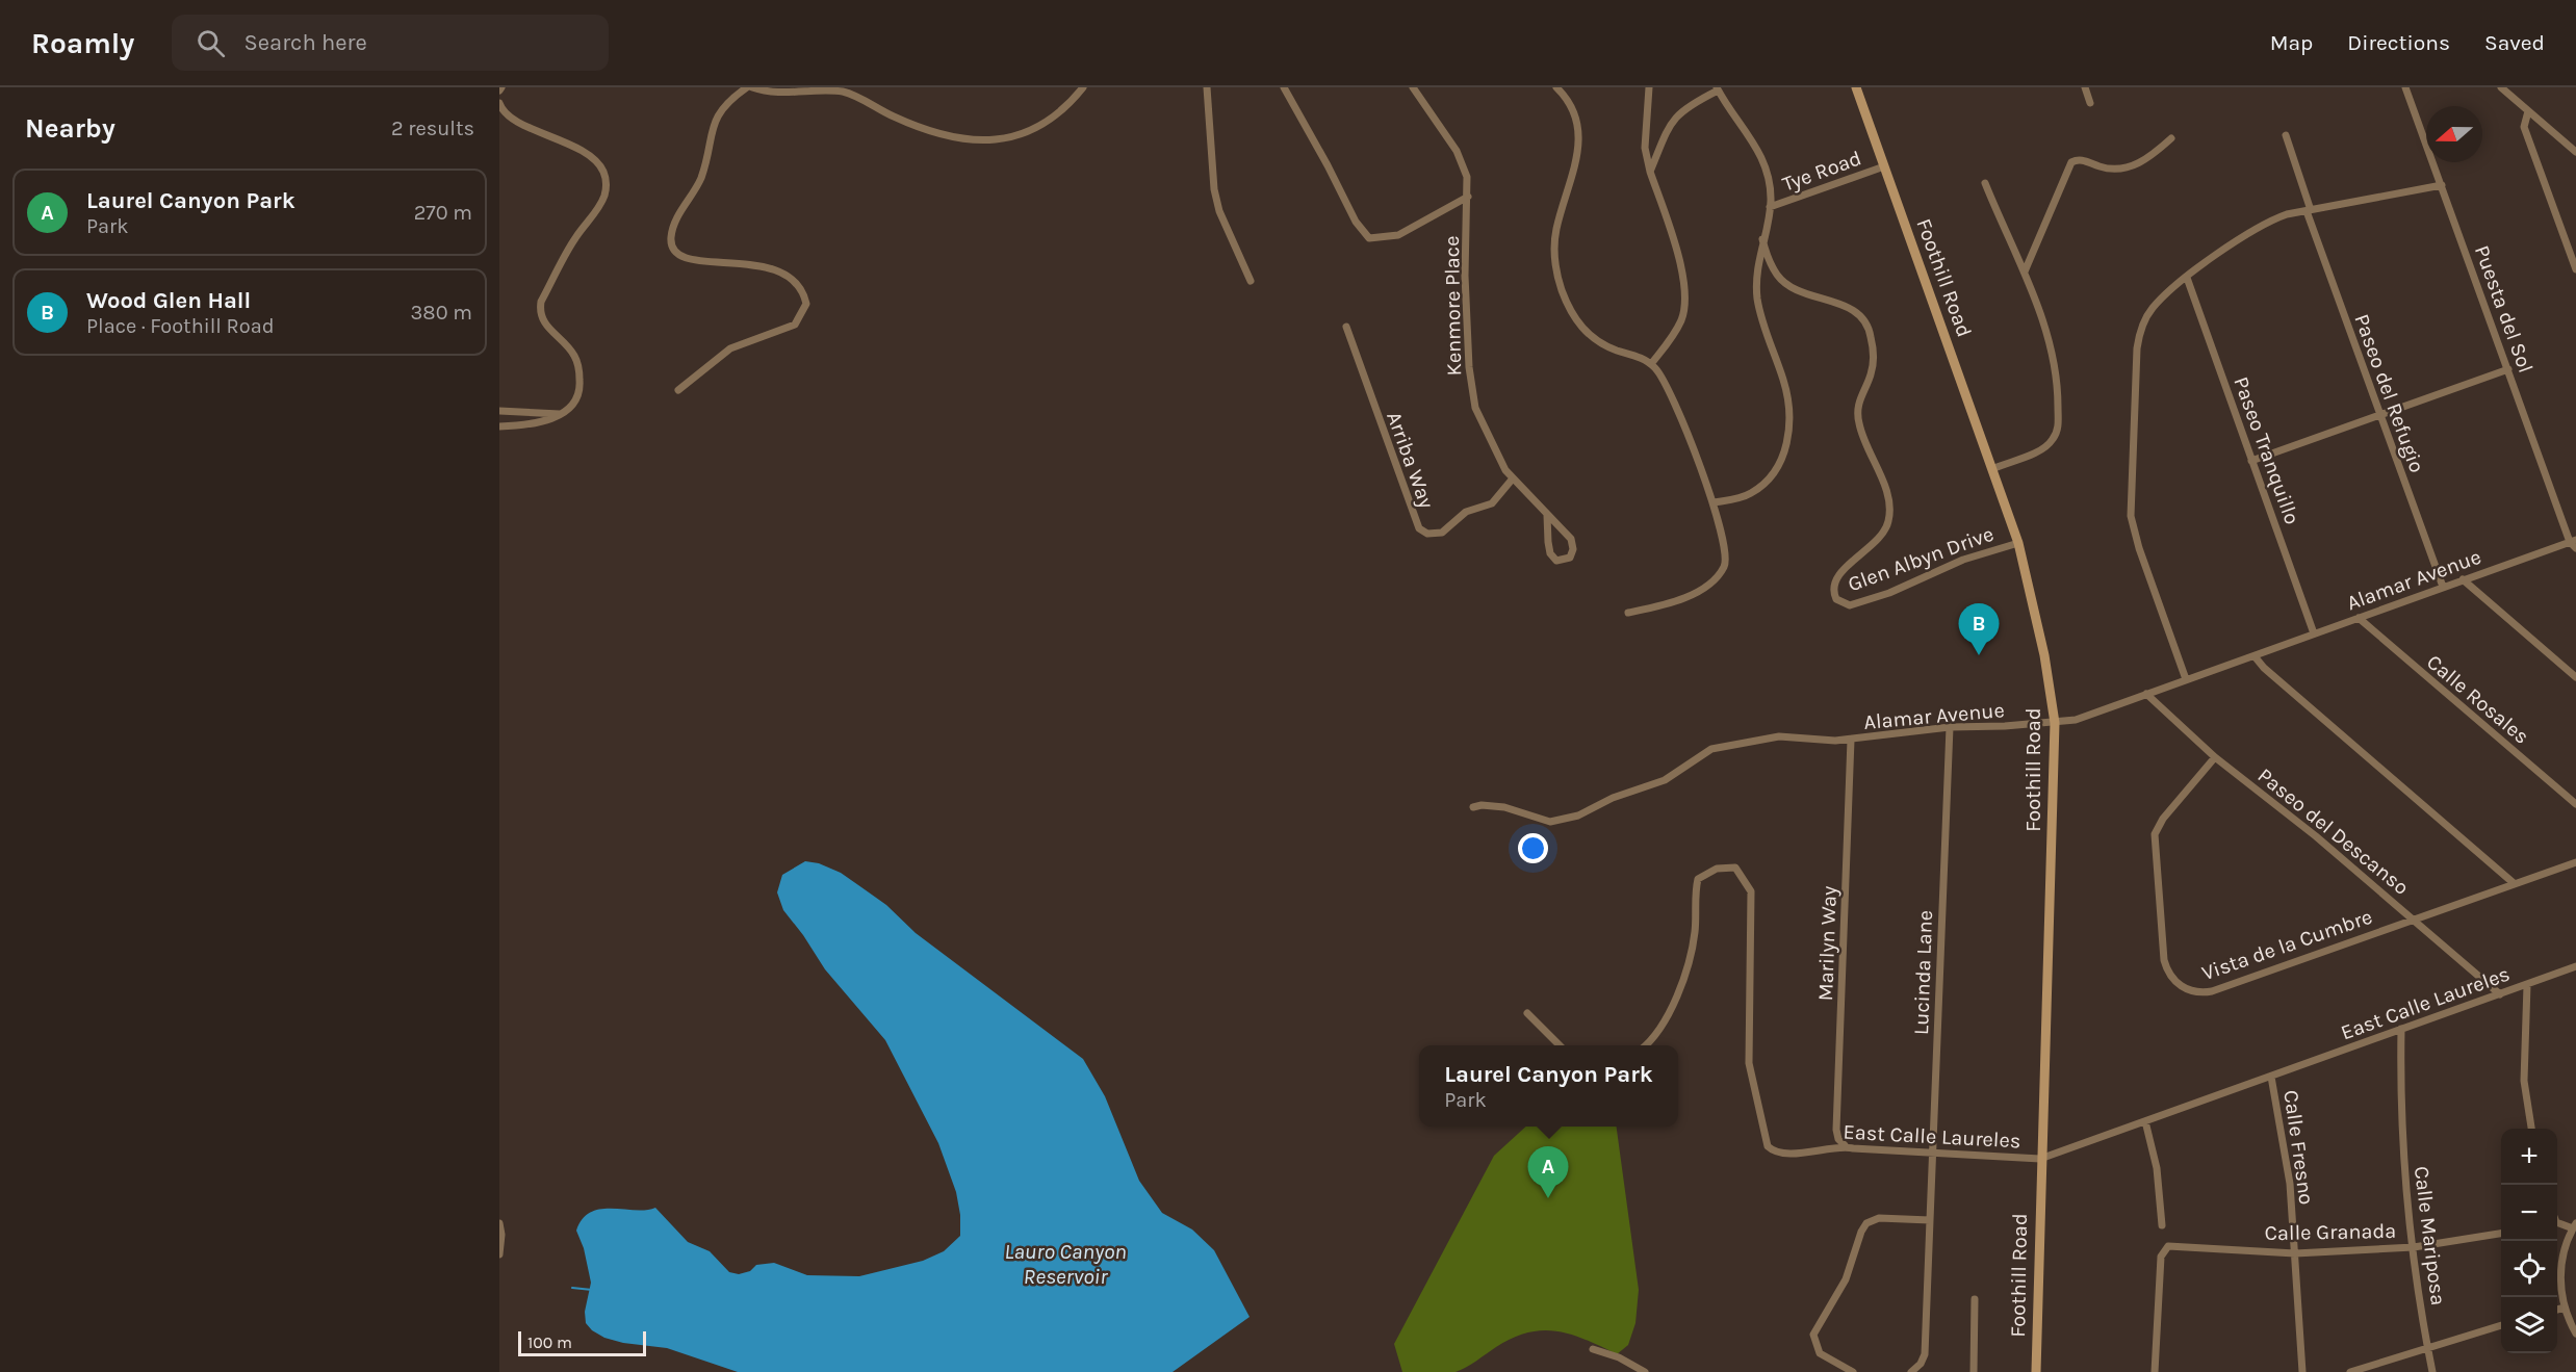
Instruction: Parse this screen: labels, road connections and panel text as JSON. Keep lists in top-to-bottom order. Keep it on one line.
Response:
{"streets":{"main road":["Foothill Road"],"street":["Tye Road","Kenmore Place","Puesta del Sol","Paseo del Refugio","Paseo Tranquillo","Arriba Way","Glen Albyn Drive","Alamar Avenue","Calle Rosales","Paseo del Descanso","Marilyn Way","Vista de la Cumbre","Lucinda Lane","East Calle Laureles","Calle Fresno","Calle Granada","Calle Mariposa"]},"crossings":[["Tye Road","Foothill Road"],["Foothill Road","Glen Albyn Drive"],["Foothill Road","Alamar Avenue"],["Foothill Road","East Calle Laureles"],["Kenmore Place","Arriba Way"],["Puesta del Sol","Alamar Avenue"],["Paseo del Refugio","Alamar Avenue"],["Paseo Tranquillo","Alamar Avenue"],["Alamar Avenue","Calle Rosales"],["Alamar Avenue","Paseo del Descanso"],["Alamar Avenue","Marilyn Way"],["Alamar Avenue","Lucinda Lane"],["Paseo del Descanso","Vista de la Cumbre"],["Paseo del Descanso","East Calle Laureles"],["Marilyn Way","East Calle Laureles"],["Lucinda Lane","East Calle Laureles"],["East Calle Laureles","Calle Fresno"],["East Calle Laureles","Calle Mariposa"],["Calle Fresno","Calle Granada"],["Calle Granada","Calle Mariposa"]],"water":["Lauro Canyon Reservoir"],"scale_bar":"100 m","north":"left","page":{"header":"Roamly","search":"Search here","nav":["Map","Directions","Saved"],"heading":["Nearby","2 results"],"list":[{"mark":"A","name":"Laurel Canyon Park","note":"Park","value":"270 m"},{"mark":"B","name":"Wood Glen Hall","note":"Place · Foothill Road","value":"380 m"}],"pins":["B","A"],"popup":["Laurel Canyon Park","Park"],"map_buttons":["+","−"],"scale":"100 m"}}
